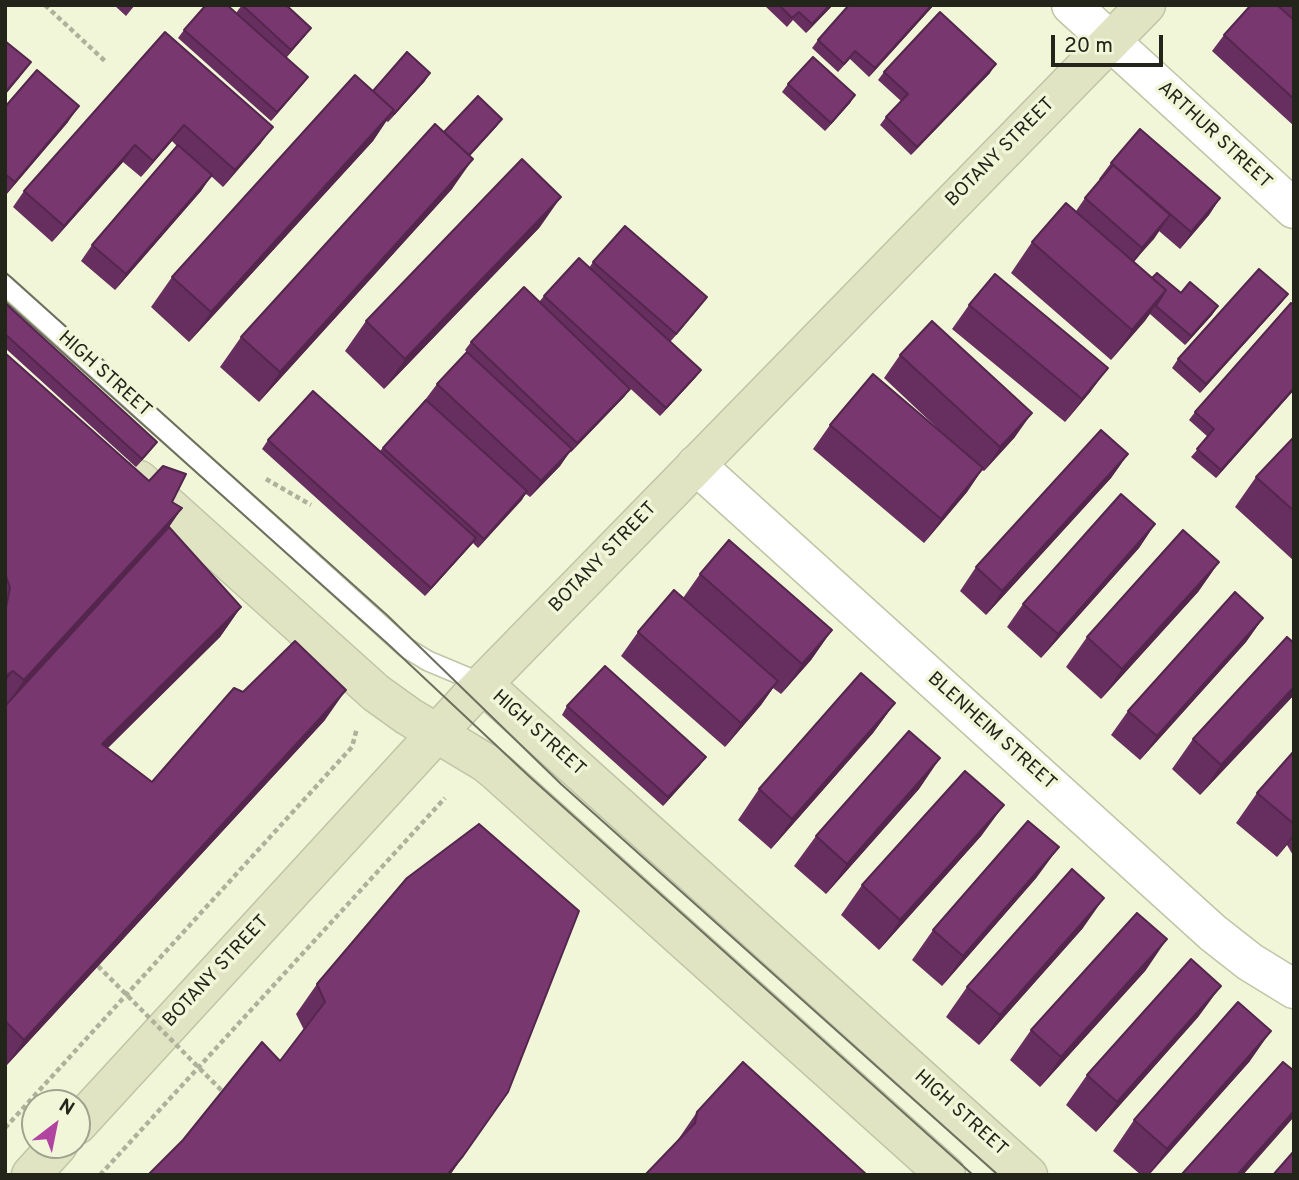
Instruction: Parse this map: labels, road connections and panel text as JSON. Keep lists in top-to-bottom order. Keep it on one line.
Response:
{"streets":{"street":["ARTHUR STREET","BOTANY STREET","HIGH STREET","BLENHEIM STREET"]},"crossings":[["ARTHUR STREET","BOTANY STREET"],["BOTANY STREET","HIGH STREET"],["BOTANY STREET","BLENHEIM STREET"]],"scale_bar":"20 m","north":"top right"}
